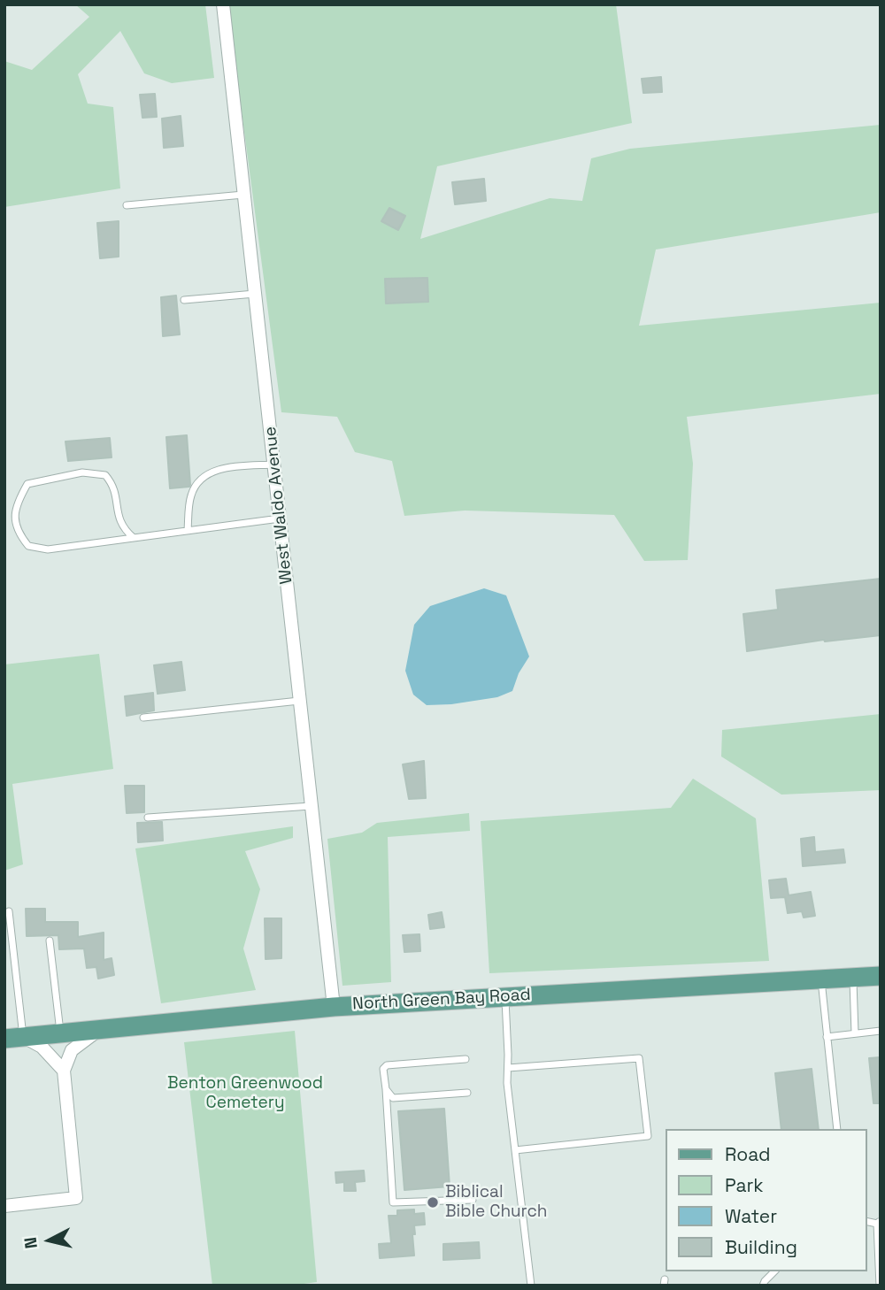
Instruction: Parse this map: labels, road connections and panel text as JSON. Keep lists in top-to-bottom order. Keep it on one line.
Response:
{"streets":{"main road":["North Green Bay Road"],"street":["West Waldo Avenue"]},"crossings":[["West Waldo Avenue","North Green Bay Road"]],"parks":["Benton Greenwood Cemetery"],"places":["Biblical Bible Church"],"legend":["Road","Park","Water","Building"],"north":"left"}
